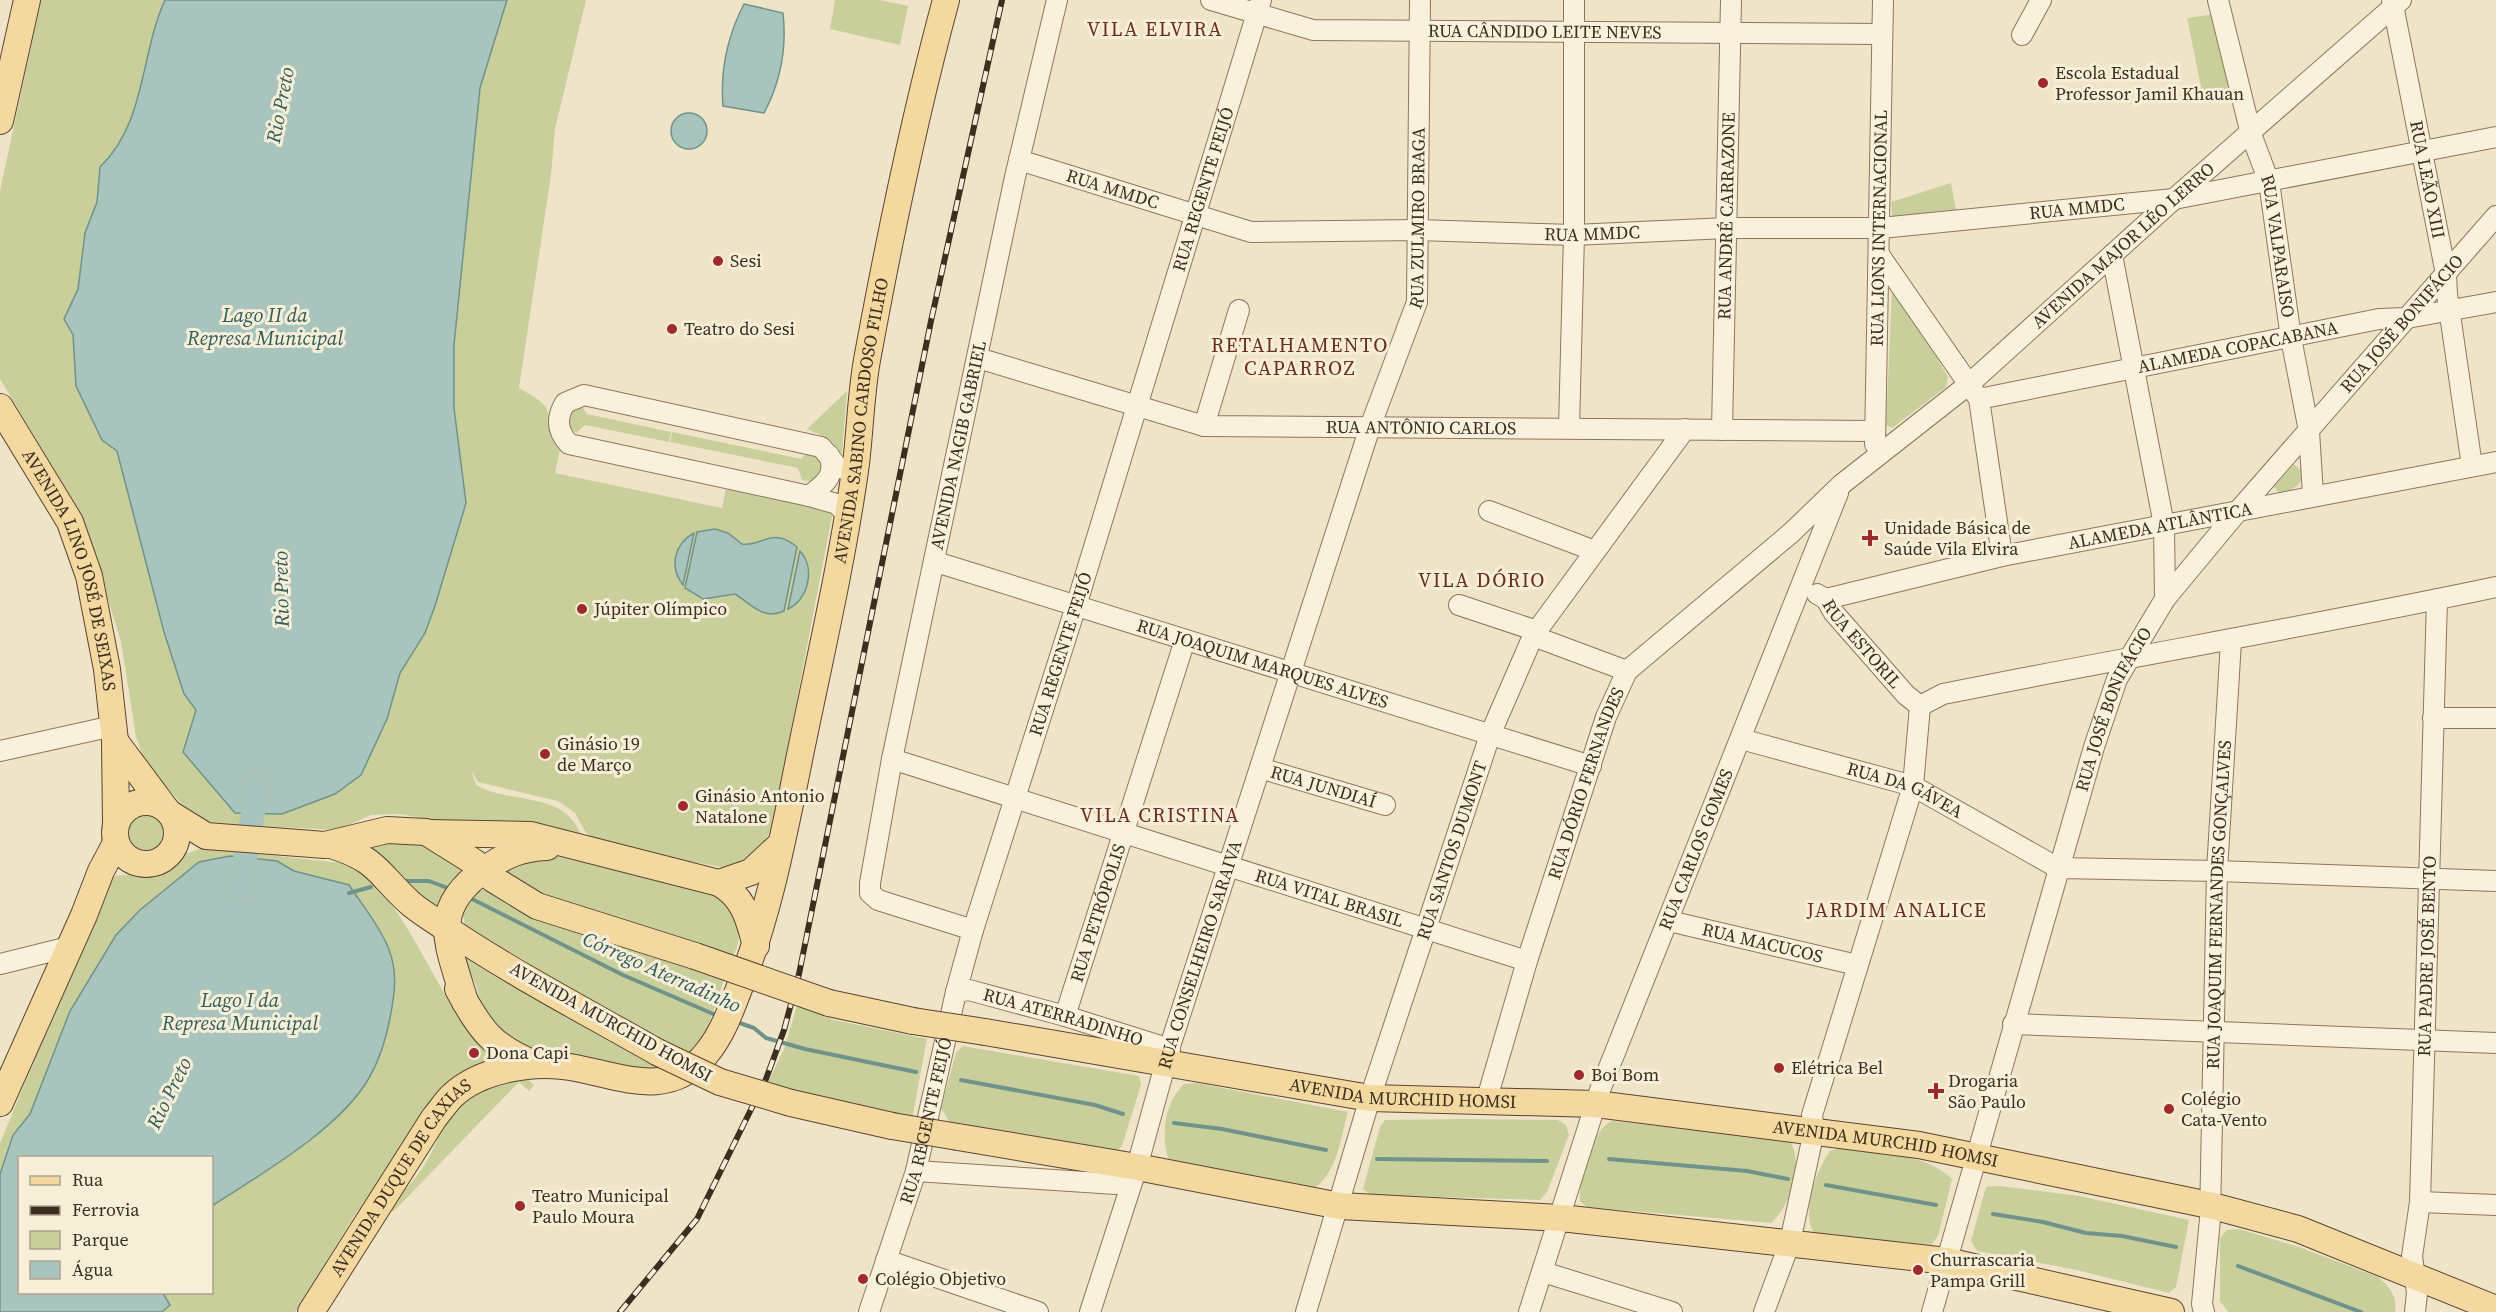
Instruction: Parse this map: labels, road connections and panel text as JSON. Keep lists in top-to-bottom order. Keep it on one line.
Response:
{"streets":{"main road":["AVENIDA SABINO CARDOSO FILHO","AVENIDA LINO JOSÉ DE SEIXAS","AVENIDA MURCHID HOMSI","AVENIDA DUQUE DE CAXIAS"],"street":["RUA CÂNDIDO LEITE NEVES","RUA LEÃO XIII","RUA MMDC","RUA REGENTE FEIJÓ","RUA ANDRÉ CARRAZONE","RUA ZULMIRO BRAGA","RUA LIONS INTERNACIONAL","AVENIDA MAJOR LÉO LERRO","RUA VALPARAISO","RUA JOSÉ BONIFÁCIO","ALAMEDA COPACABANA","RUA ANTÔNIO CARLOS","AVENIDA NAGIB GABRIEL","ALAMEDA ATLÂNTICA","RUA ESTORIL","RUA JOAQUIM MARQUES ALVES","RUA DÓRIO FERNANDES","RUA JUNDIAÍ","RUA DA GÁVEA","RUA SANTOS DUMONT","RUA CARLOS GOMES","RUA VITAL BRASIL","RUA JOAQUIM FERNANDES GONÇALVES","RUA PETRÓPOLIS","RUA MACUCOS","RUA CONSELHEIRO SARAIVA","RUA PADRE JOSÉ BENTO","RUA ATERRADINHO"]},"crossings":[["RUA CÂNDIDO LEITE NEVES","RUA REGENTE FEIJÓ"],["RUA CÂNDIDO LEITE NEVES","RUA ANDRÉ CARRAZONE"],["RUA CÂNDIDO LEITE NEVES","RUA ZULMIRO BRAGA"],["RUA CÂNDIDO LEITE NEVES","RUA LIONS INTERNACIONAL"],["RUA LEÃO XIII","RUA MMDC"],["RUA LEÃO XIII","AVENIDA MAJOR LÉO LERRO"],["RUA LEÃO XIII","RUA JOSÉ BONIFÁCIO"],["RUA LEÃO XIII","ALAMEDA COPACABANA"],["RUA LEÃO XIII","ALAMEDA ATLÂNTICA"],["RUA MMDC","RUA REGENTE FEIJÓ"],["RUA MMDC","RUA ANDRÉ CARRAZONE"],["RUA MMDC","RUA ZULMIRO BRAGA"],["RUA MMDC","RUA LIONS INTERNACIONAL"],["RUA MMDC","AVENIDA MAJOR LÉO LERRO"],["RUA MMDC","RUA VALPARAISO"],["RUA MMDC","AVENIDA NAGIB GABRIEL"],["RUA REGENTE FEIJÓ","RUA ANTÔNIO CARLOS"],["RUA REGENTE FEIJÓ","AVENIDA NAGIB GABRIEL"],["RUA REGENTE FEIJÓ","RUA JOAQUIM MARQUES ALVES"],["RUA REGENTE FEIJÓ","RUA VITAL BRASIL"],["RUA REGENTE FEIJÓ","RUA ATERRADINHO"],["RUA ANDRÉ CARRAZONE","RUA ANTÔNIO CARLOS"],["RUA ZULMIRO BRAGA","RUA ANTÔNIO CARLOS"],["RUA ZULMIRO BRAGA","RUA CONSELHEIRO SARAIVA"],["RUA LIONS INTERNACIONAL","AVENIDA MAJOR LÉO LERRO"],["RUA LIONS INTERNACIONAL","RUA ANTÔNIO CARLOS"],["AVENIDA MAJOR LÉO LERRO","RUA VALPARAISO"],["AVENIDA MAJOR LÉO LERRO","ALAMEDA COPACABANA"],["AVENIDA MAJOR LÉO LERRO","RUA DÓRIO FERNANDES"],["AVENIDA MAJOR LÉO LERRO","RUA CARLOS GOMES"],["RUA VALPARAISO","RUA JOSÉ BONIFÁCIO"],["RUA VALPARAISO","ALAMEDA COPACABANA"],["RUA VALPARAISO","ALAMEDA ATLÂNTICA"],["RUA JOSÉ BONIFÁCIO","ALAMEDA COPACABANA"],["RUA JOSÉ BONIFÁCIO","ALAMEDA ATLÂNTICA"],["RUA JOSÉ BONIFÁCIO","RUA DA GÁVEA"],["RUA JOSÉ BONIFÁCIO","AVENIDA MURCHID HOMSI"],["AVENIDA SABINO CARDOSO FILHO","AVENIDA DUQUE DE CAXIAS"],["RUA ANTÔNIO CARLOS","AVENIDA NAGIB GABRIEL"],["RUA ANTÔNIO CARLOS","RUA SANTOS DUMONT"],["RUA ANTÔNIO CARLOS","RUA CONSELHEIRO SARAIVA"],["AVENIDA NAGIB GABRIEL","RUA JOAQUIM MARQUES ALVES"],["AVENIDA NAGIB GABRIEL","RUA VITAL BRASIL"],["ALAMEDA ATLÂNTICA","RUA ESTORIL"],["AVENIDA LINO JOSÉ DE SEIXAS","AVENIDA MURCHID HOMSI"],["RUA ESTORIL","RUA CARLOS GOMES"],["RUA JOAQUIM MARQUES ALVES","RUA DÓRIO FERNANDES"],["RUA JOAQUIM MARQUES ALVES","RUA SANTOS DUMONT"],["RUA JOAQUIM MARQUES ALVES","RUA PETRÓPOLIS"],["RUA JOAQUIM MARQUES ALVES","RUA CONSELHEIRO SARAIVA"],["RUA DÓRIO FERNANDES","RUA CARLOS GOMES"],["RUA DÓRIO FERNANDES","RUA VITAL BRASIL"],["RUA DÓRIO FERNANDES","AVENIDA MURCHID HOMSI"],["RUA JUNDIAÍ","RUA CONSELHEIRO SARAIVA"],["RUA DA GÁVEA","RUA CARLOS GOMES"],["RUA SANTOS DUMONT","RUA VITAL BRASIL"],["RUA SANTOS DUMONT","AVENIDA MURCHID HOMSI"],["RUA CARLOS GOMES","RUA MACUCOS"],["RUA CARLOS GOMES","AVENIDA MURCHID HOMSI"],["RUA VITAL BRASIL","RUA PETRÓPOLIS"],["RUA VITAL BRASIL","RUA CONSELHEIRO SARAIVA"],["RUA JOAQUIM FERNANDES GONÇALVES","AVENIDA MURCHID HOMSI"],["RUA PETRÓPOLIS","RUA ATERRADINHO"],["RUA CONSELHEIRO SARAIVA","RUA ATERRADINHO"],["RUA CONSELHEIRO SARAIVA","AVENIDA MURCHID HOMSI"],["RUA PADRE JOSÉ BENTO","AVENIDA MURCHID HOMSI"],["RUA ATERRADINHO","AVENIDA MURCHID HOMSI"]],"districts":["VILA ELVIRA","RETALHAMENTO CAPARROZ","VILA DÓRIO","VILA CRISTINA","JARDIM ANALICE"],"water":["Rio Preto","Lago II da Represa Municipal","Córrego Aterradinho","Lago I da Represa Municipal"],"places":{"other":["Escola Estadual Professor Jamil Khauan","Sesi","Teatro do Sesi","Júpiter Olímpico","Ginásio 19 de Março","Ginásio Antonio Natalone","Dona Capi","Elétrica Bel","Boi Bom","Colégio Cata-Vento","Teatro Municipal Paulo Moura","Churrascaria Pampa Grill","Colégio Objetivo"],"health":["Unidade Básica de Saúde Vila Elvira","Drogaria São Paulo"]},"legend":["Rua","Ferrovia","Parque","Água"]}
